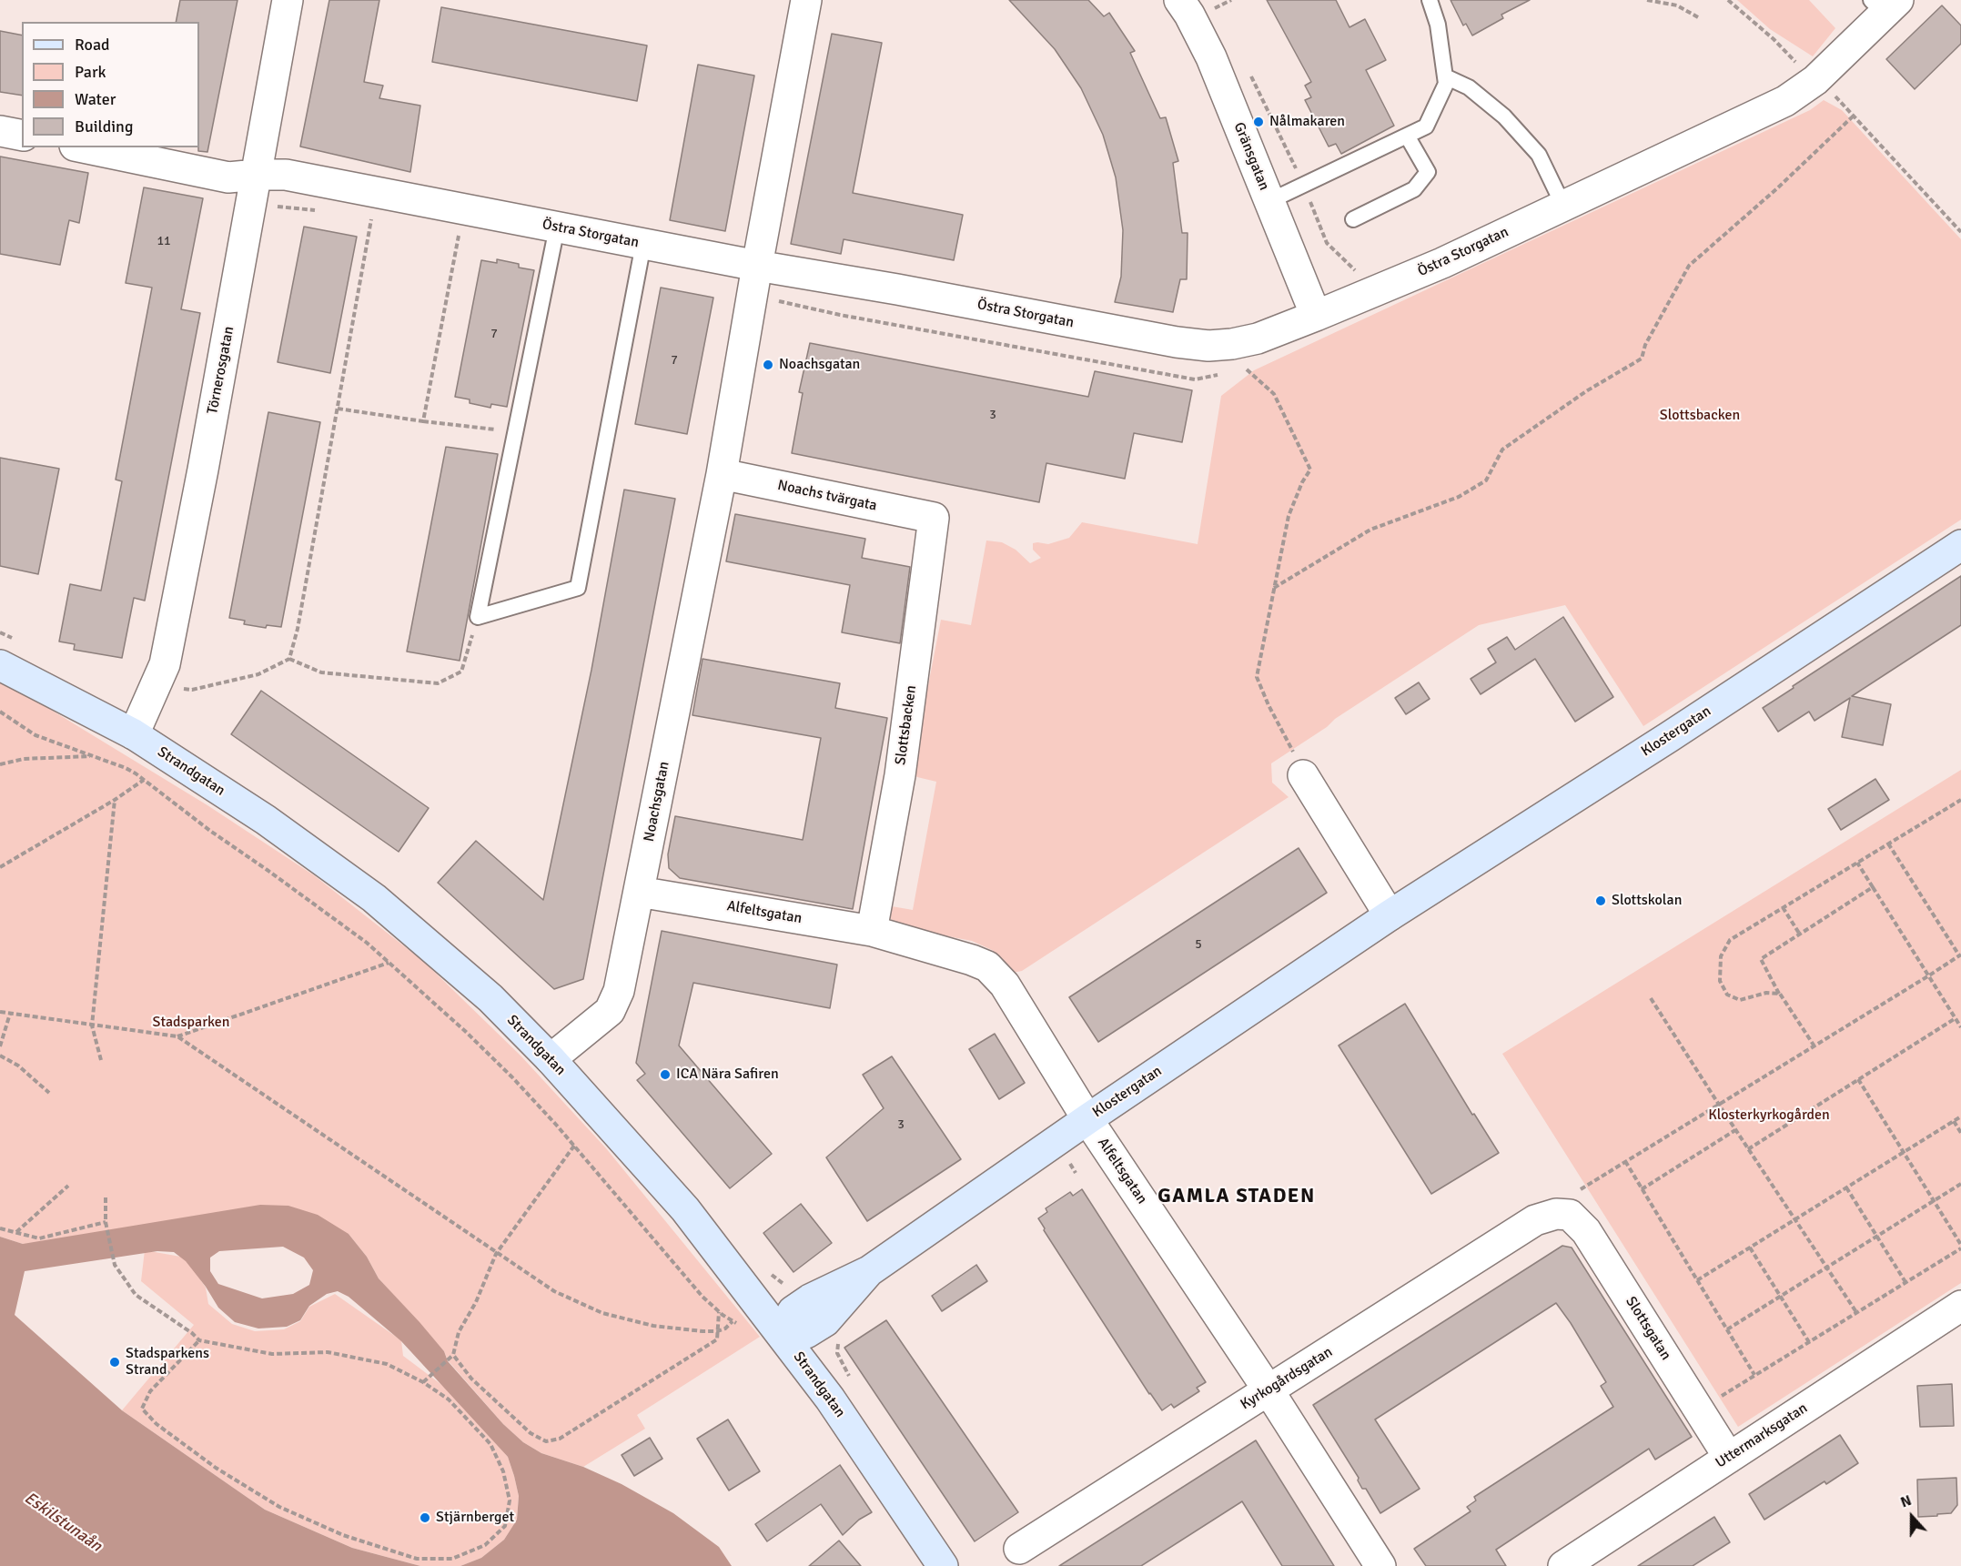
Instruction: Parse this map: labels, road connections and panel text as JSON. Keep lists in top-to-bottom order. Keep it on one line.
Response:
{"streets":{"street":["Gränsgatan","Östra Storgatan","Törnerosgatan","Noachs tvärgata","Slottsbacken","Klostergatan","Strandgatan","Noachsgatan","Alfeltsgatan","Slottsgatan","Kyrkogårdsgatan","Uttermarksgatan"]},"crossings":[["Gränsgatan","Östra Storgatan"],["Östra Storgatan","Törnerosgatan"],["Östra Storgatan","Noachsgatan"],["Törnerosgatan","Strandgatan"],["Noachs tvärgata","Slottsbacken"],["Noachs tvärgata","Noachsgatan"],["Slottsbacken","Alfeltsgatan"],["Klostergatan","Strandgatan"],["Klostergatan","Alfeltsgatan"],["Strandgatan","Noachsgatan"],["Noachsgatan","Alfeltsgatan"],["Alfeltsgatan","Kyrkogårdsgatan"],["Slottsgatan","Kyrkogårdsgatan"],["Slottsgatan","Uttermarksgatan"]],"districts":["GAMLA STADEN"],"water":["Eskilstunaån"],"parks":["Slottsbacken","Stadsparken","Klosterkyrkogården"],"places":["Nålmakaren","Noachsgatan","Slottskolan","ICA Nära Safiren","Stadsparkens Strand","Stjärnberget"],"house_numbers":["11","7","7","3","5","3"],"legend":["Road","Park","Water","Building"],"north":"top"}
